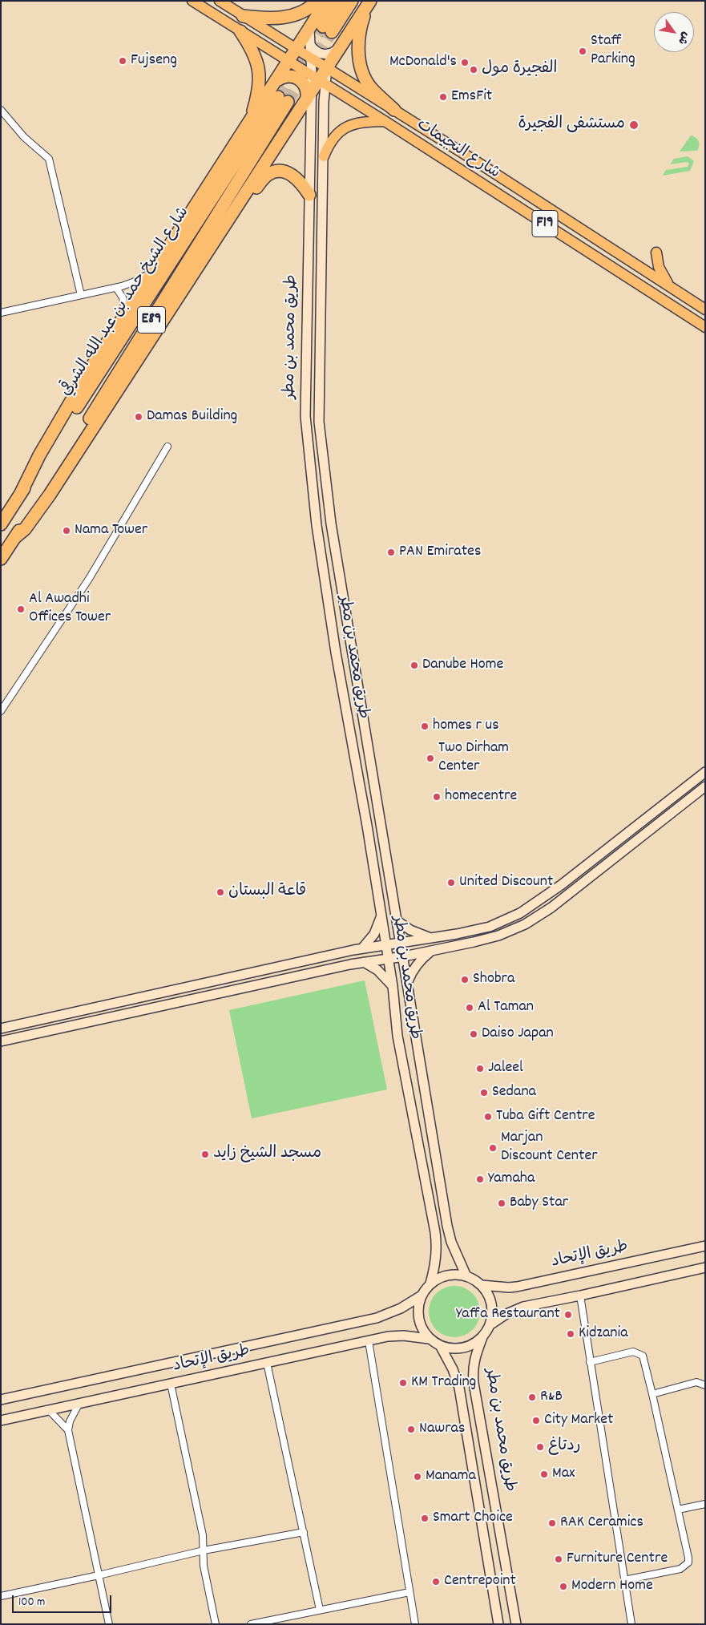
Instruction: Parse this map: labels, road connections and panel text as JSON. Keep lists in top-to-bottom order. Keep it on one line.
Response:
{"streets":{"highway":["شارع الشيخ حمد بن عبد الله الشرقي","E89"],"main road":["شارع النجيمات","F19"],"street":["طريق محمد بن مطر","طريق اﻹتحاد"]},"crossings":[["شارع النجيمات","طريق محمد بن مطر"],["طريق محمد بن مطر","طريق اﻹتحاد"]],"places":["Staff Parking","Fujseng","McDonald's","الفجيرة مول","EmsFit","مستشفى الفجيرة","Damas Building","Nama Tower","PAN Emirates","Al Awadhi Offices Tower","Danube Home","homes r us","Two Dirham Center","homecentre","United Discount","قاعة البستان","Shobra","Al Taman","Daiso Japan","Jaleel","Sedana","Tuba Gift Centre","Marjan Discount Center","مسجد الشيخ زايد","Yamaha","Baby Star","Yaffa Restaurant","Kidzania","KM Trading","R&B","City Market","Nawras","ردتاغ","Max","Manama","Smart Choice","RAK Ceramics","Furniture Centre","Centrepoint","Modern Home"],"scale_bar":"100 m","north":"bottom right"}
